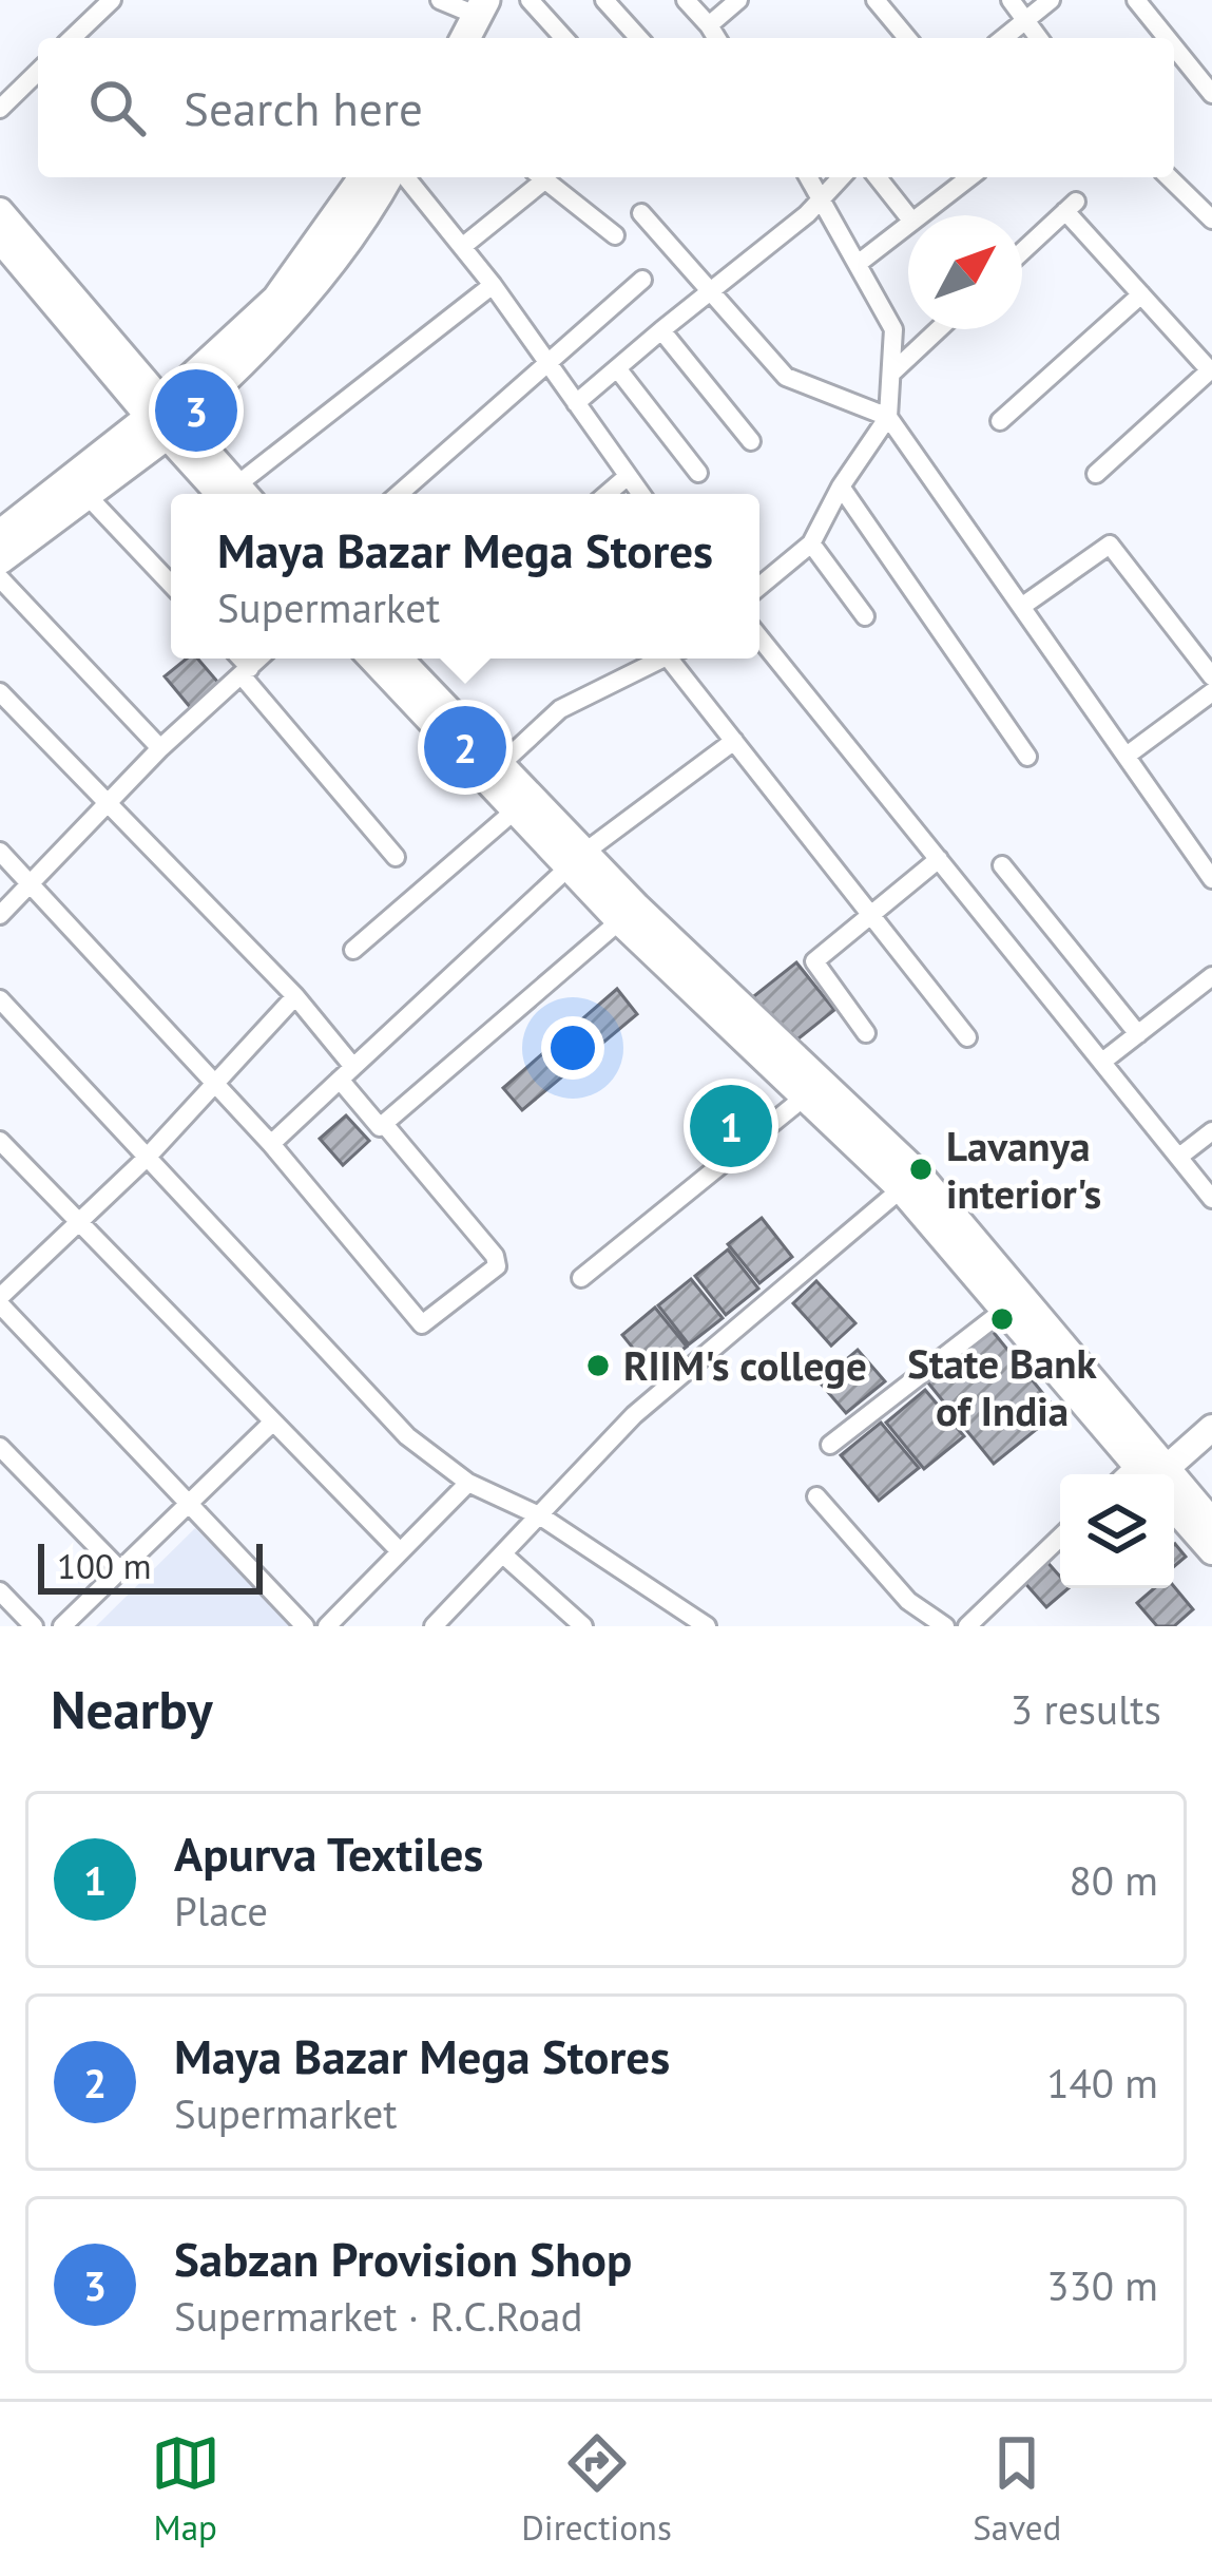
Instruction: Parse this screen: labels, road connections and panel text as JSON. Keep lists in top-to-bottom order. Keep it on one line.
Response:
{"places":["Lavanya interior's","State Bank of India","RIIM's college"],"scale_bar":"100 m","north":"top right","page":{"search":"Search here","pins":["3","2","1"],"popup":["Maya Bazar Mega Stores","Supermarket"],"scale":"100 m","heading":["Nearby","3 results"],"list":[{"mark":"1","name":"Apurva Textiles","note":"Place","value":"80 m"},{"mark":"2","name":"Maya Bazar Mega Stores","note":"Supermarket","value":"140 m"},{"mark":"3","name":"Sabzan Provision Shop","note":"Supermarket · R.C.Road","value":"330 m"}],"nav":["Map","Directions","Saved"]}}
